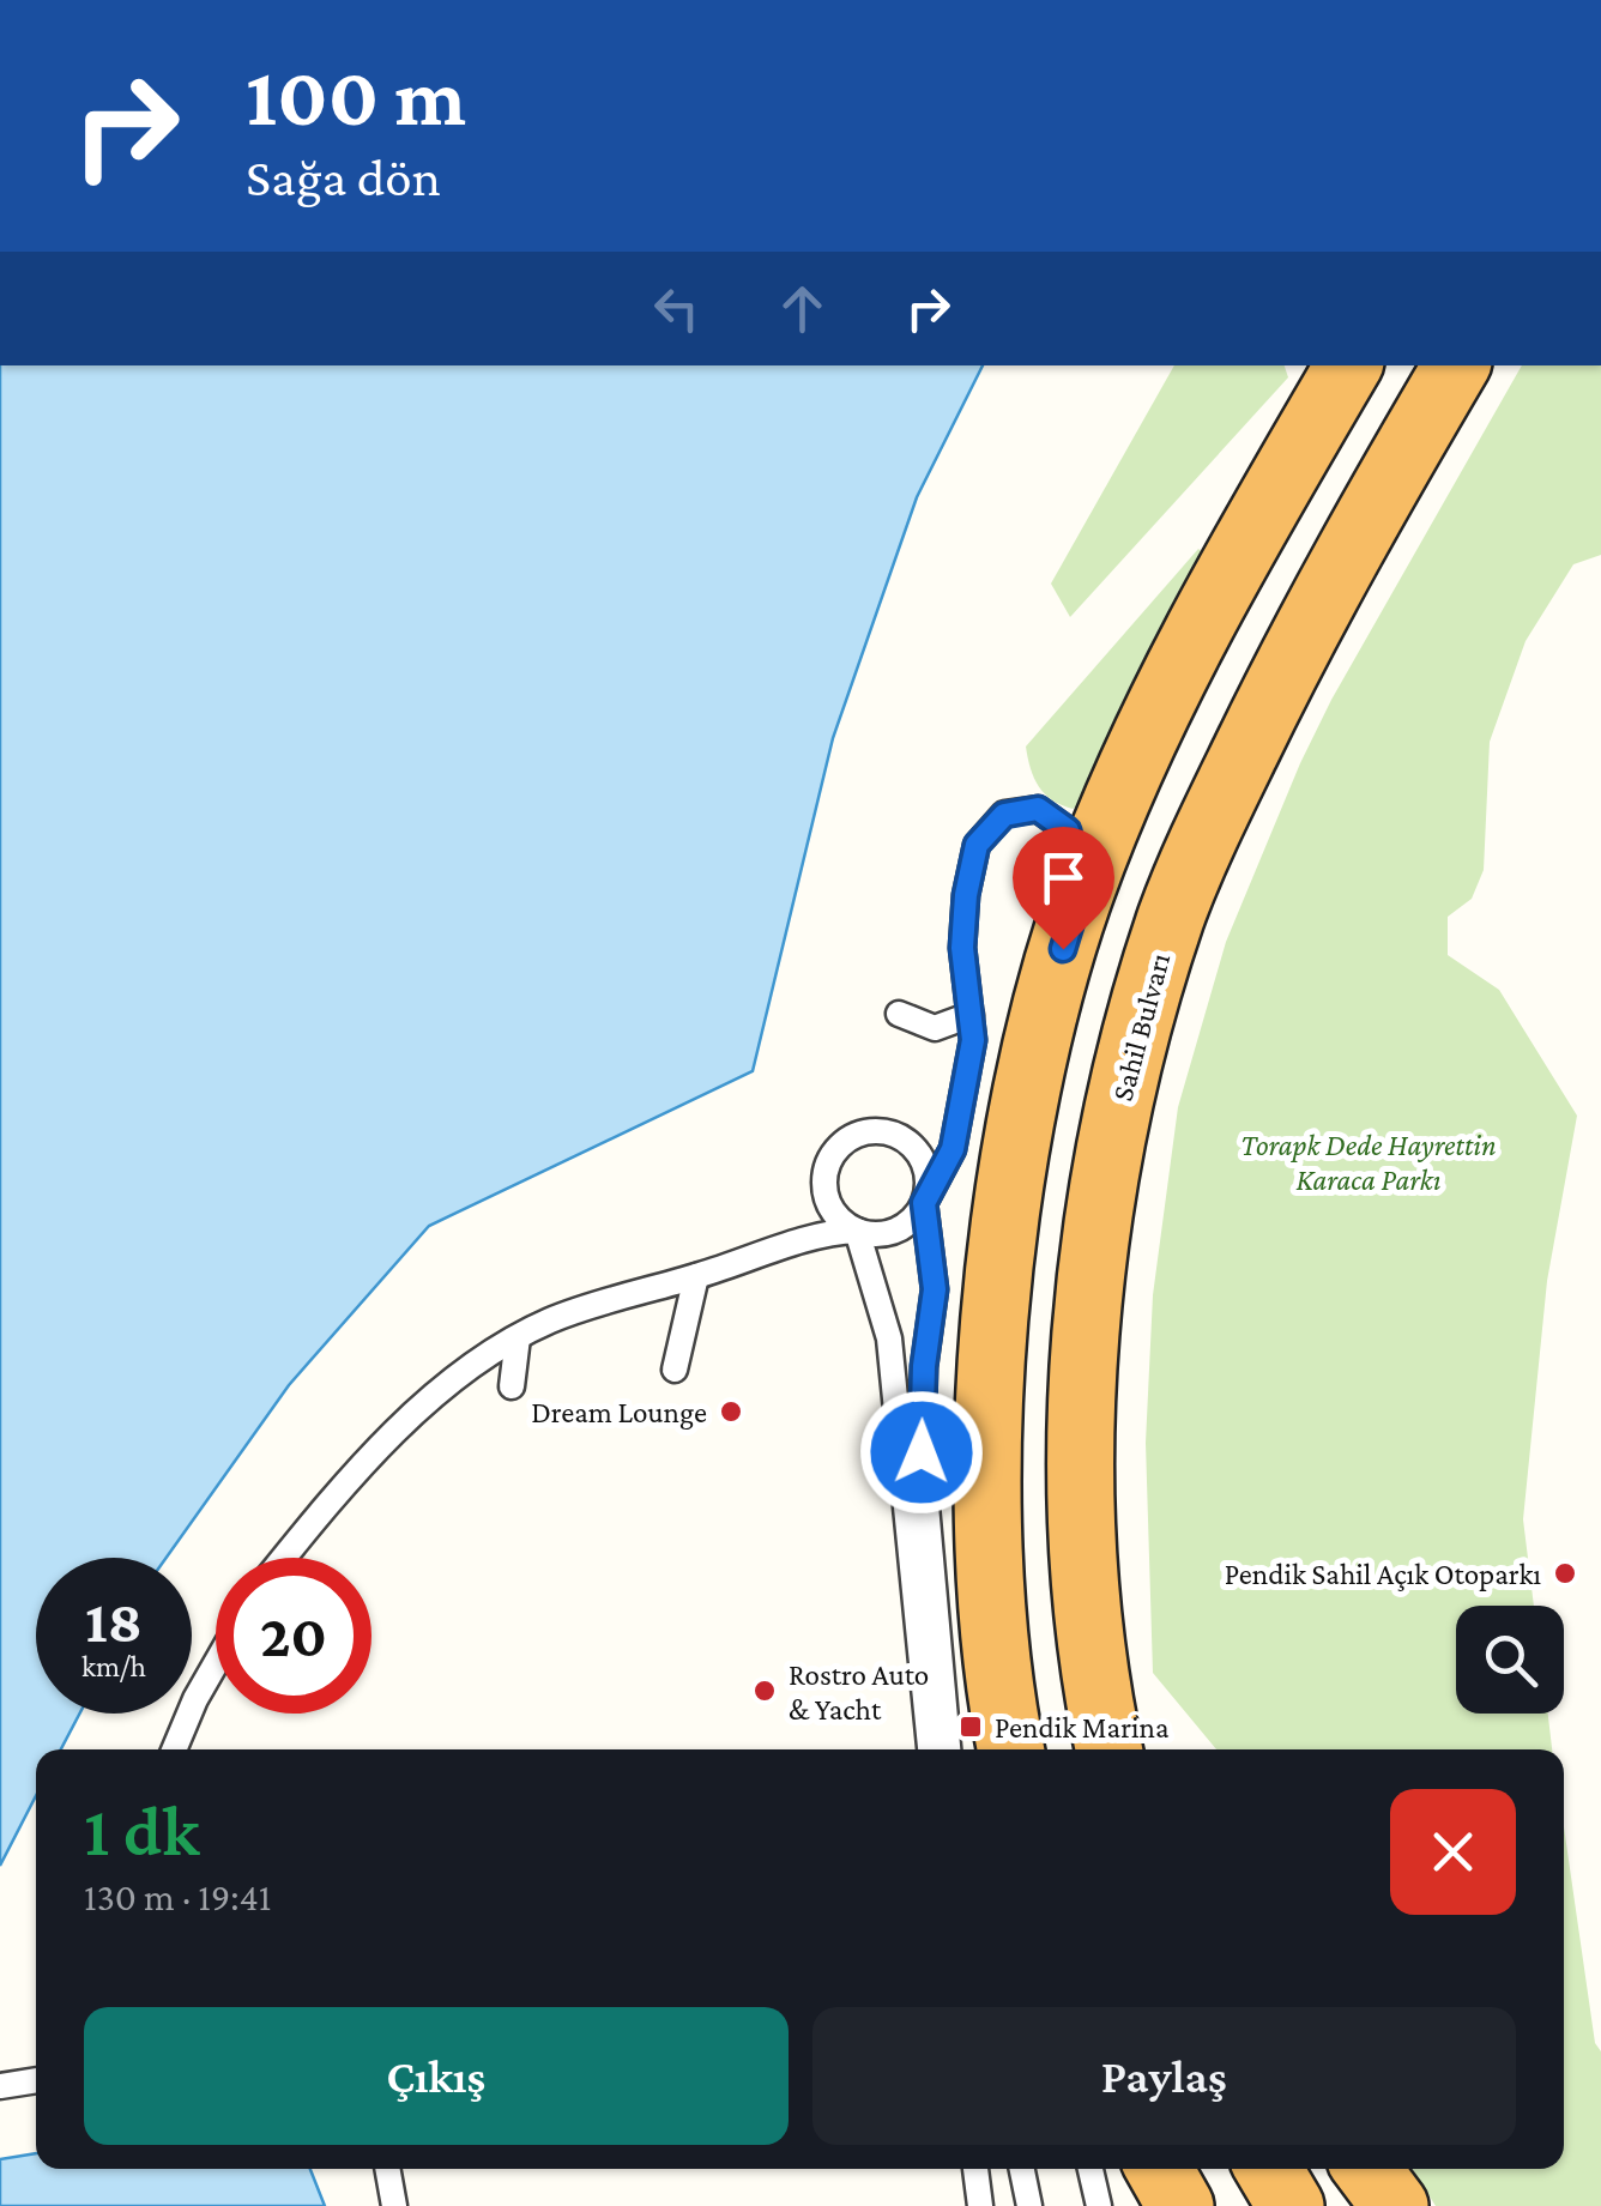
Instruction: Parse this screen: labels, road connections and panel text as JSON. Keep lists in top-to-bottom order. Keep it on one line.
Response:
{"streets":{"highway":["Sahil Bulvarı"]},"parks":["Torapk Dede Hayrettin Karaca Parkı"],"places":{"other":["Dream Lounge","Pendik Sahil Açık Otoparkı","Rostro Auto & Yacht"],"transit":["Pendik Marina"]},"page":{"turn":["100 m","Sağa dön"],"speed":"18 km/h","limit":"20","heading":["1 dk","130 m · 19:41"],"buttons":["Çıkış","Paylaş"]}}
